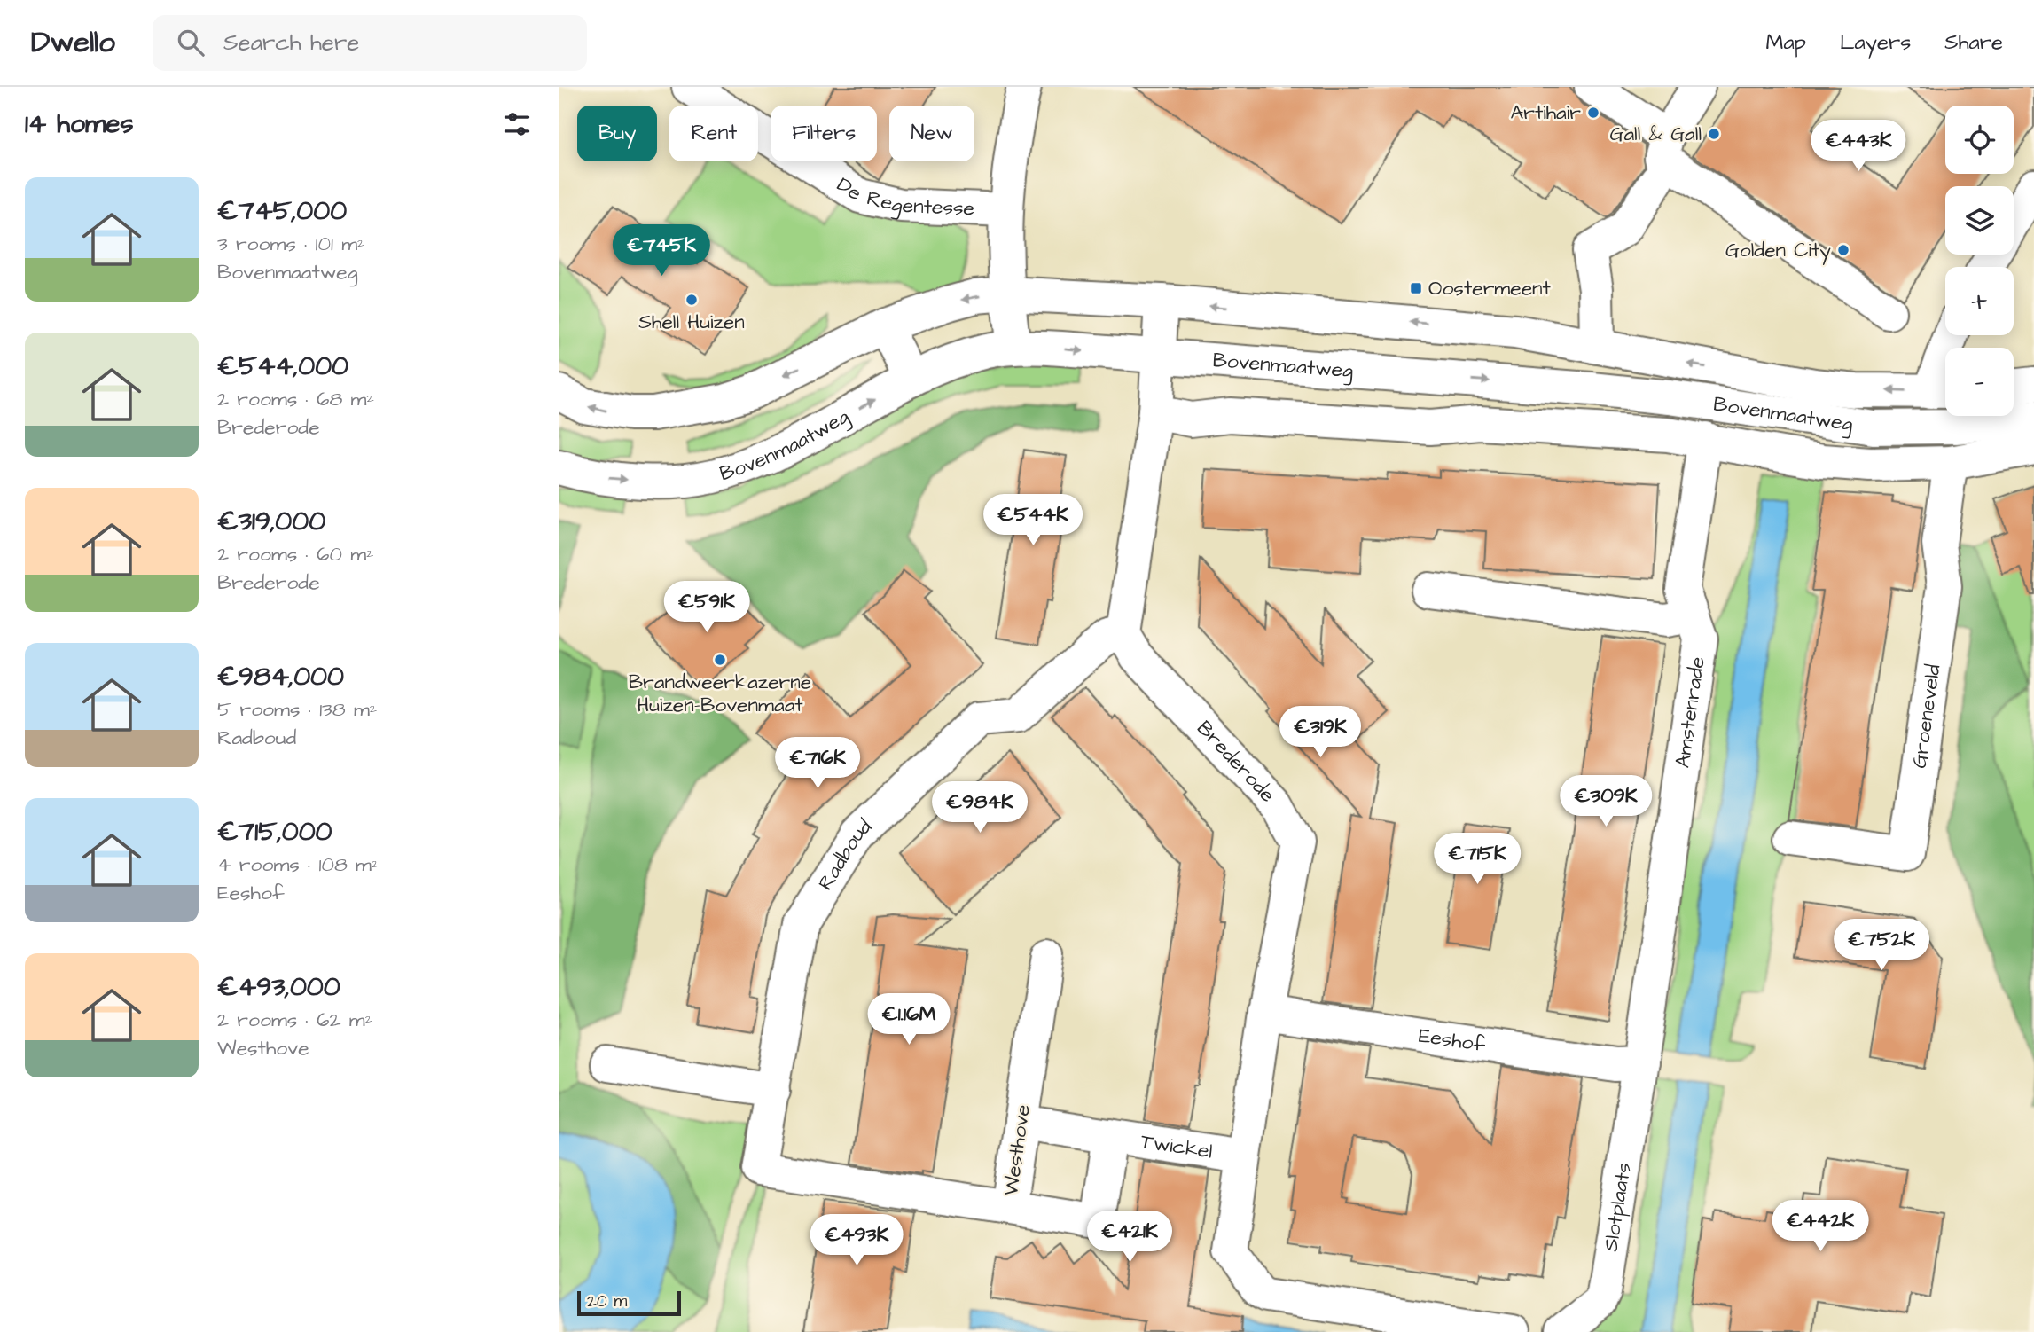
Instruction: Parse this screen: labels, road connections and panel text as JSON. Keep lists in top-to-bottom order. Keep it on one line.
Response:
{"streets":{"street":["De Regentesse","Bovenmaatweg","Amstenrade","Groeneveld","Brederode","Radboud","Eeshof","Twickel","Westhove","Slotplaats"]},"crossings":[["De Regentesse","Bovenmaatweg"],["Bovenmaatweg","Amstenrade"],["Bovenmaatweg","Groeneveld"],["Amstenrade","Eeshof"],["Amstenrade","Slotplaats"],["Brederode","Radboud"],["Brederode","Eeshof"],["Brederode","Twickel"],["Radboud","Westhove"],["Eeshof","Slotplaats"],["Twickel","Westhove"]],"places":{"other":["Artihair","Gall & Gall","Golden City","Shell Huizen","Brandweerkazerne Huizen-Bovenmaat"],"transit":["Oostermeent"]},"scale_bar":"20 m","page":{"header":"Dwello","search":"Search here","nav":["Map","Layers","Share"],"heading":"14 homes","map_buttons":["+","−"],"chip":["Buy","Rent","Filters","New"],"price":["€443K","€745K","€544K","€591K","€319K","€716K","€309K","€984K","€715K","€752K","€1.16M","€442K","€421K","€493K"],"list":[{"name":"€745,000","note":"3 rooms · 101 m² · Bovenmaatweg"},{"name":"€544,000","note":"2 rooms · 68 m² · Brederode"},{"name":"€319,000","note":"2 rooms · 60 m² · Brederode"},{"name":"€984,000","note":"5 rooms · 138 m² · Radboud"},{"name":"€715,000","note":"4 rooms · 108 m² · Eeshof"},{"name":"€493,000","note":"2 rooms · 62 m² · Westhove"}],"scale":"20 m"}}
